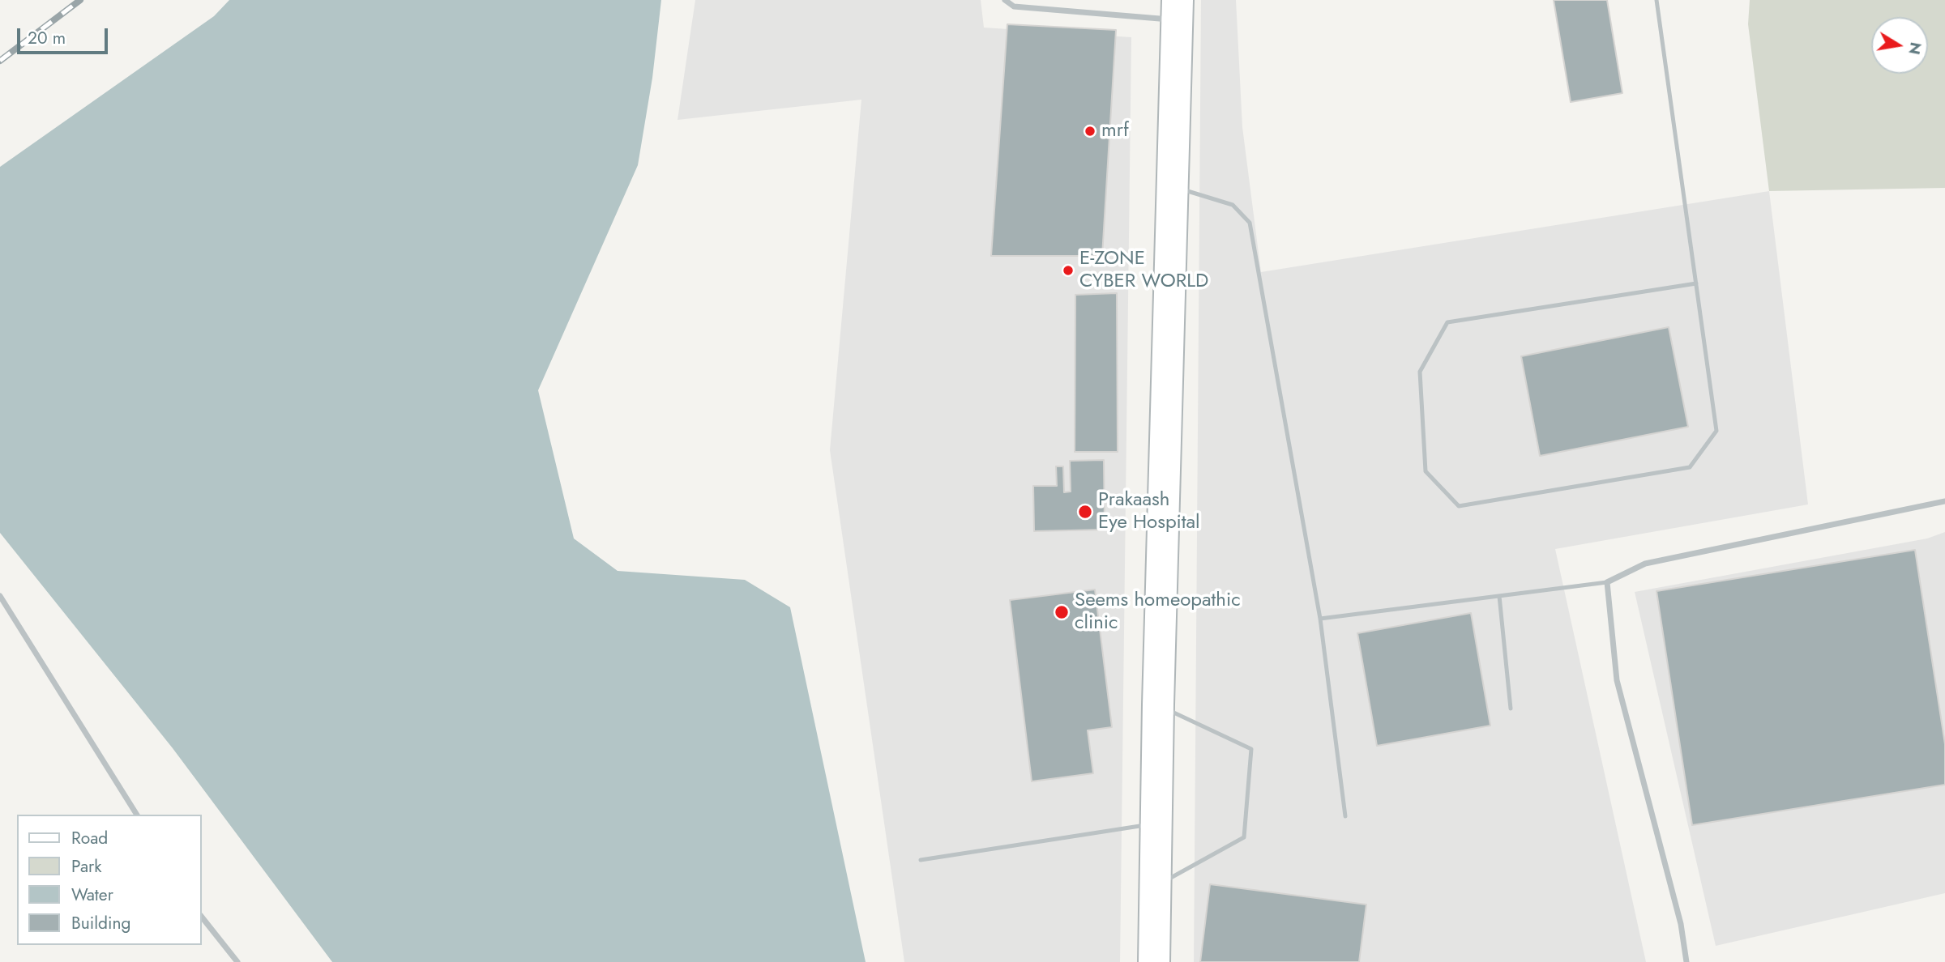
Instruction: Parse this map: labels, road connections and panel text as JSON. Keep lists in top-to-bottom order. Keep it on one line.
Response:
{"places":["mrf","E-ZONE CYBER WORLD","Prakaash Eye Hospital","Seems homeopathic clinic"],"legend":["Road","Park","Water","Building"],"scale_bar":"20 m","north":"right"}
